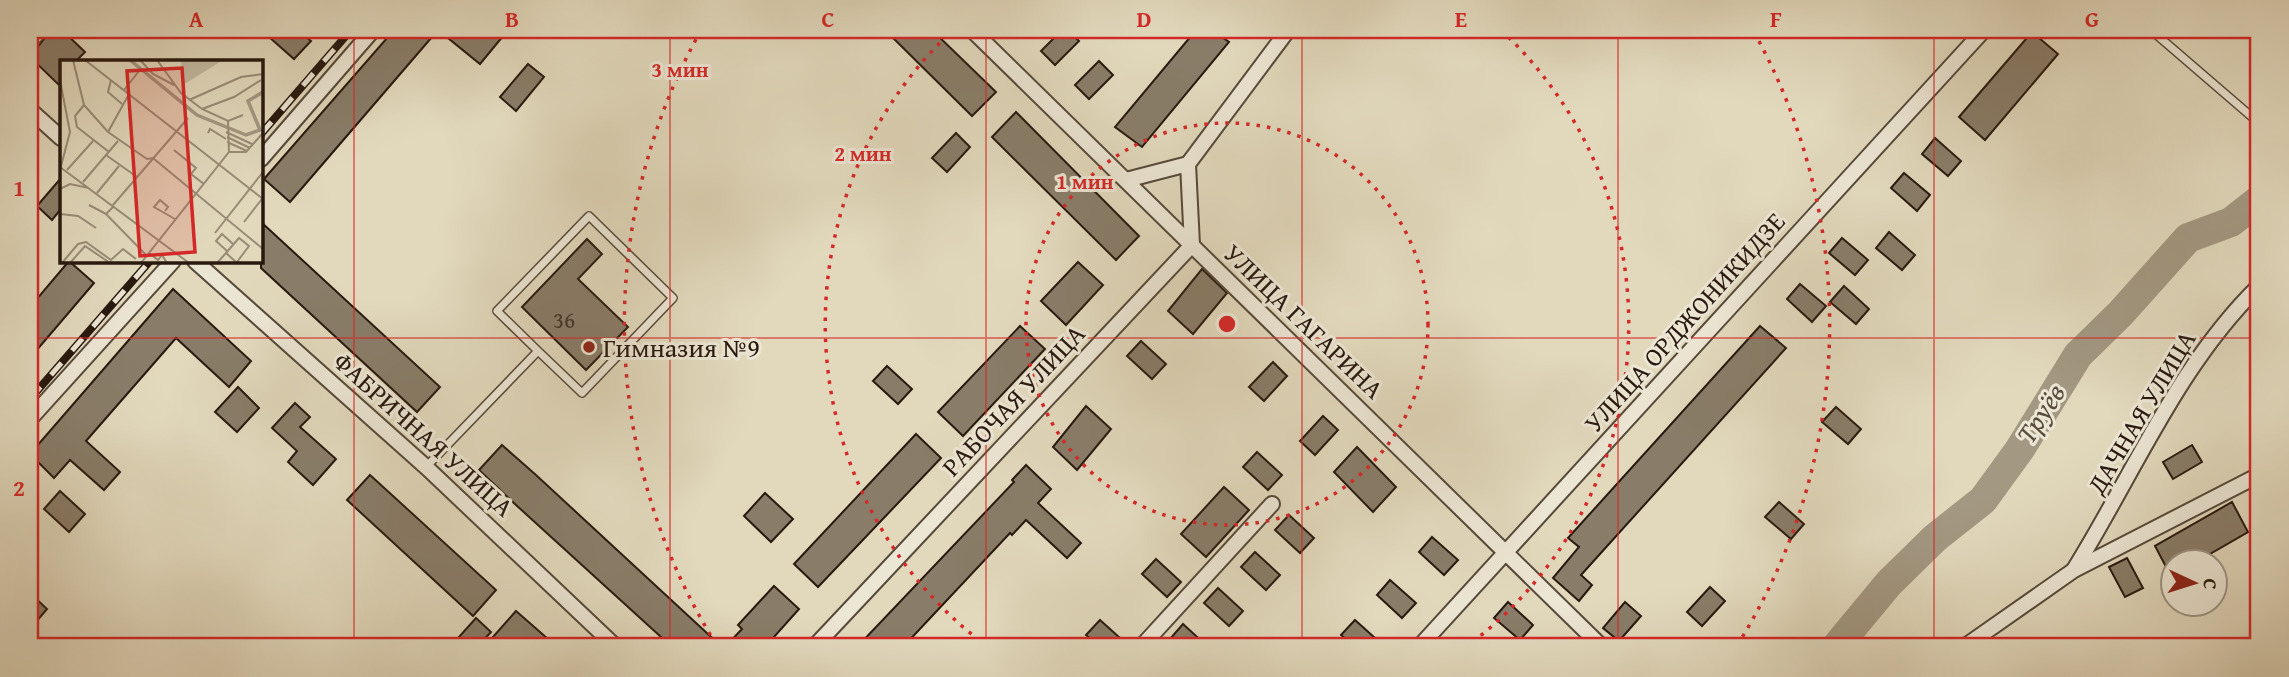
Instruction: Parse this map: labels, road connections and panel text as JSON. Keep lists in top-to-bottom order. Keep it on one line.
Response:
{"streets":{"street":["УЛИЦА ГАГАРИНА","УЛИЦА ОРДЖОНИКИДЗЕ","РАБОЧАЯ УЛИЦА","ДАЧНАЯ УЛИЦА","ФАБРИЧНАЯ УЛИЦА"]},"crossings":[["УЛИЦА ГАГАРИНА","УЛИЦА ОРДЖОНИКИДЗЕ"],["УЛИЦА ГАГАРИНА","РАБОЧАЯ УЛИЦА"]],"water":["Труёв"],"places":["Гимназия №9"],"house_numbers":["36"],"north":"right","grid":{"columns":["A","B","C","D","E","F","G"],"rows":["1","2"]},"rings":["3 мин","2 мин","1 мин"]}
